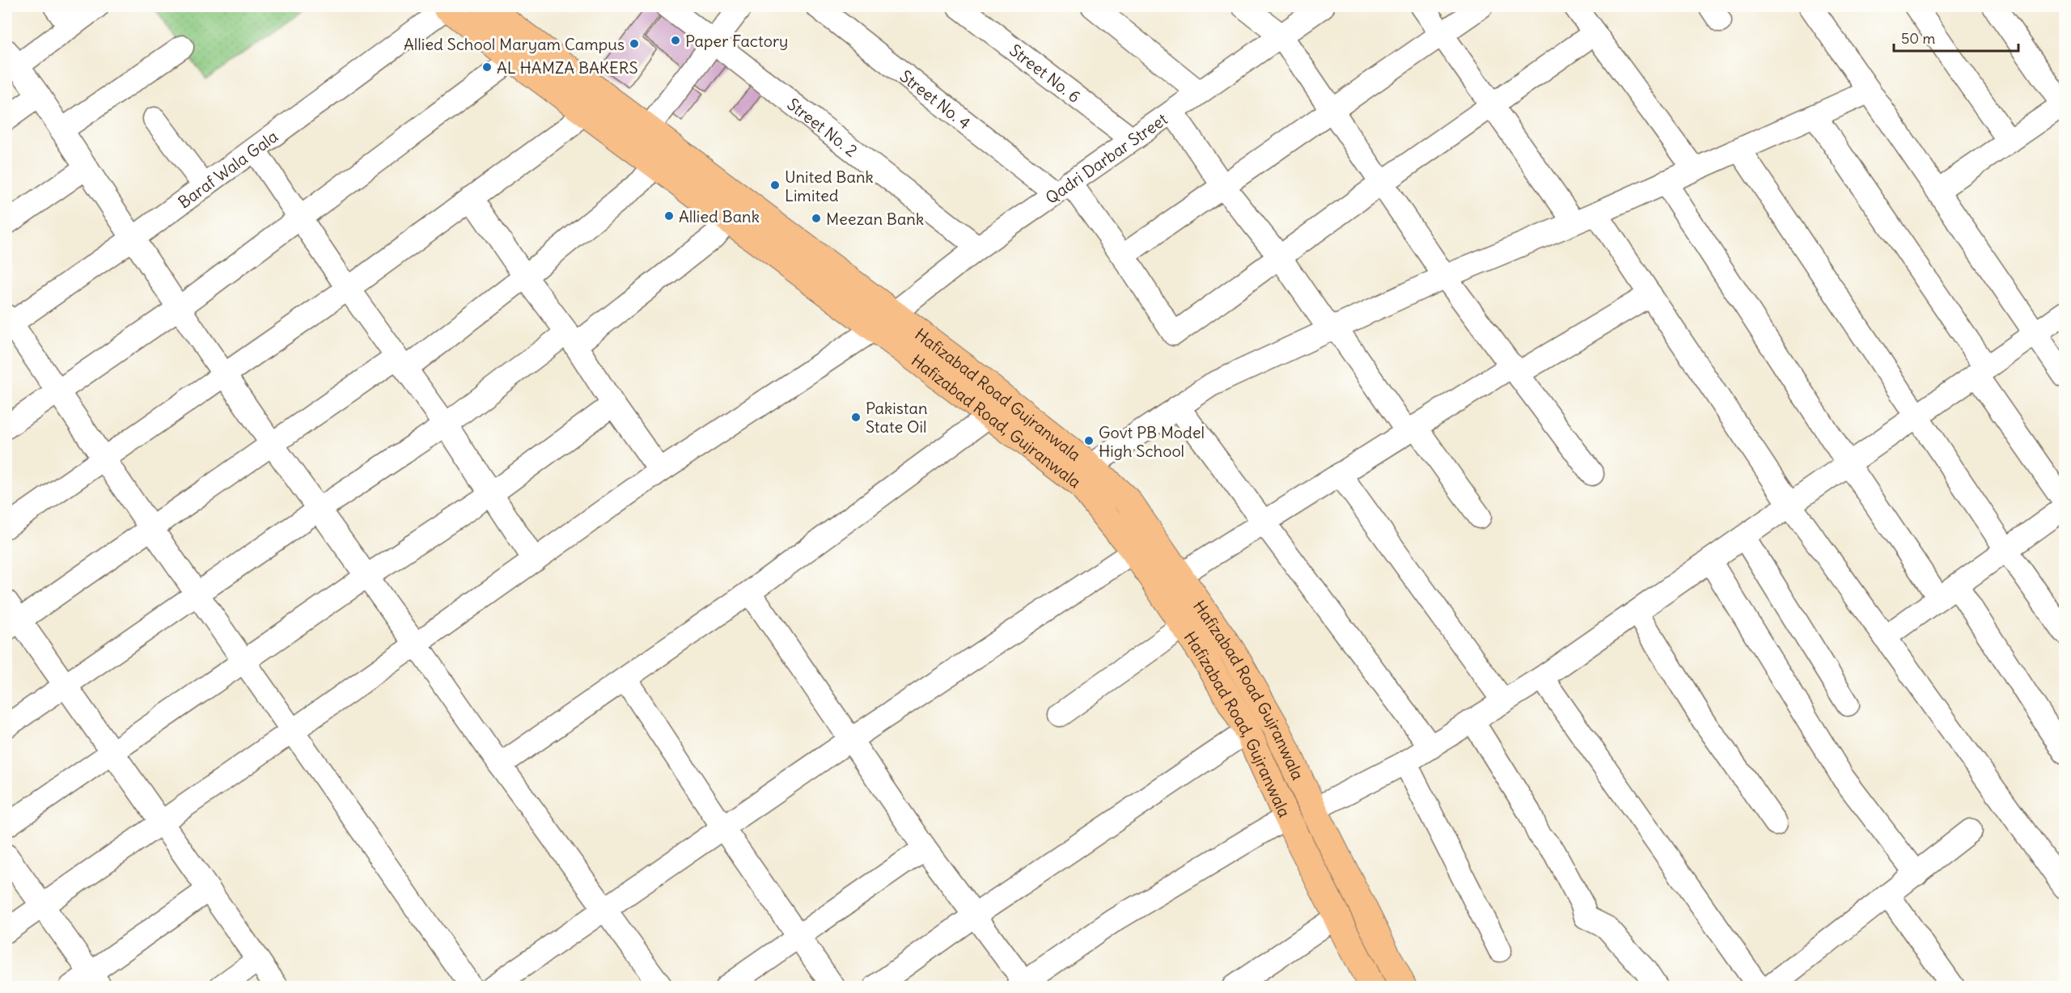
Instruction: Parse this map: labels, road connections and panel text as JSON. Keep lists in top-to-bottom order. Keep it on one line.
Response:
{"streets":{"main road":["Hafizabad Road Gujranwala","Hafizabad Road, Gujranwala"],"street":["Street No. 6","Street No. 4","Street No. 2","Qadri Darbar Street","Baraf Wala Gala"]},"crossings":[["Street No. 6","Qadri Darbar Street"],["Street No. 4","Qadri Darbar Street"],["Street No. 2","Qadri Darbar Street"],["Qadri Darbar Street","Hafizabad Road Gujranwala"],["Qadri Darbar Street","Hafizabad Road, Gujranwala"],["Baraf Wala Gala","Hafizabad Road, Gujranwala"],["Hafizabad Road Gujranwala","Hafizabad Road, Gujranwala"]],"places":["Paper Factory","Allied School Maryam Campus","AL HAMZA BAKERS","United Bank Limited","Allied Bank","Meezan Bank","Pakistan State Oil","Govt PB Model High School"],"scale_bar":"50 m"}
